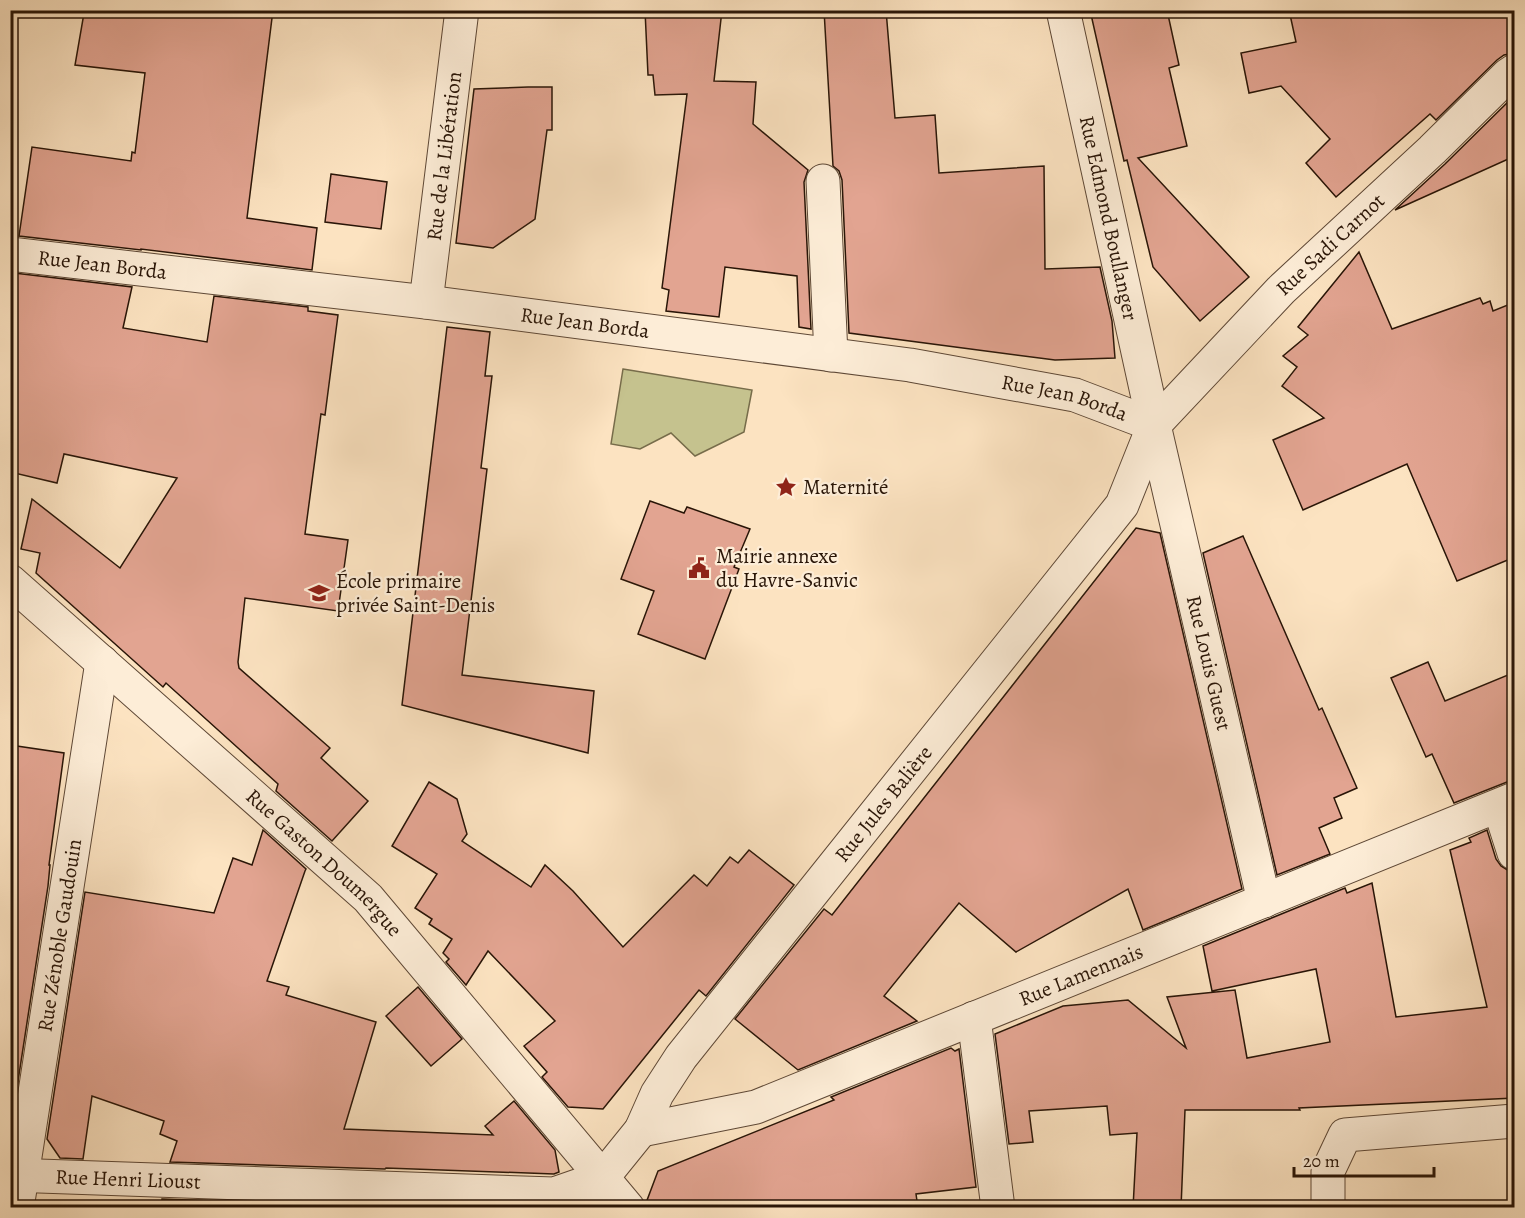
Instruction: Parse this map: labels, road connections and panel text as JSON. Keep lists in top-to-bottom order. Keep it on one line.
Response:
{"streets":{"street":["Rue de la Libération","Rue Edmond Boullanger","Rue Sadi Carnot","Rue Jean Borda","Rue Louis Guest","Rue Jules Balière","Rue Gaston Doumergue","Rue Zénoble Gaudouin","Rue Lamennais","Rue Henri Lioust"]},"crossings":[["Rue de la Libération","Rue Jean Borda"],["Rue Edmond Boullanger","Rue Sadi Carnot"],["Rue Edmond Boullanger","Rue Jean Borda"],["Rue Edmond Boullanger","Rue Louis Guest"],["Rue Edmond Boullanger","Rue Jules Balière"],["Rue Sadi Carnot","Rue Jean Borda"],["Rue Sadi Carnot","Rue Louis Guest"],["Rue Sadi Carnot","Rue Jules Balière"],["Rue Jean Borda","Rue Louis Guest"],["Rue Jean Borda","Rue Jules Balière"],["Rue Louis Guest","Rue Jules Balière"],["Rue Louis Guest","Rue Lamennais"],["Rue Jules Balière","Rue Gaston Doumergue"],["Rue Jules Balière","Rue Lamennais"],["Rue Jules Balière","Rue Henri Lioust"],["Rue Gaston Doumergue","Rue Zénoble Gaudouin"],["Rue Gaston Doumergue","Rue Henri Lioust"],["Rue Zénoble Gaudouin","Rue Henri Lioust"]],"places":{"place":["Maternité"],"public building":["Mairie annexe du Havre-Sanvic"],"school or university":["École primaire privée Saint-Denis"]},"scale_bar":"20 m"}
